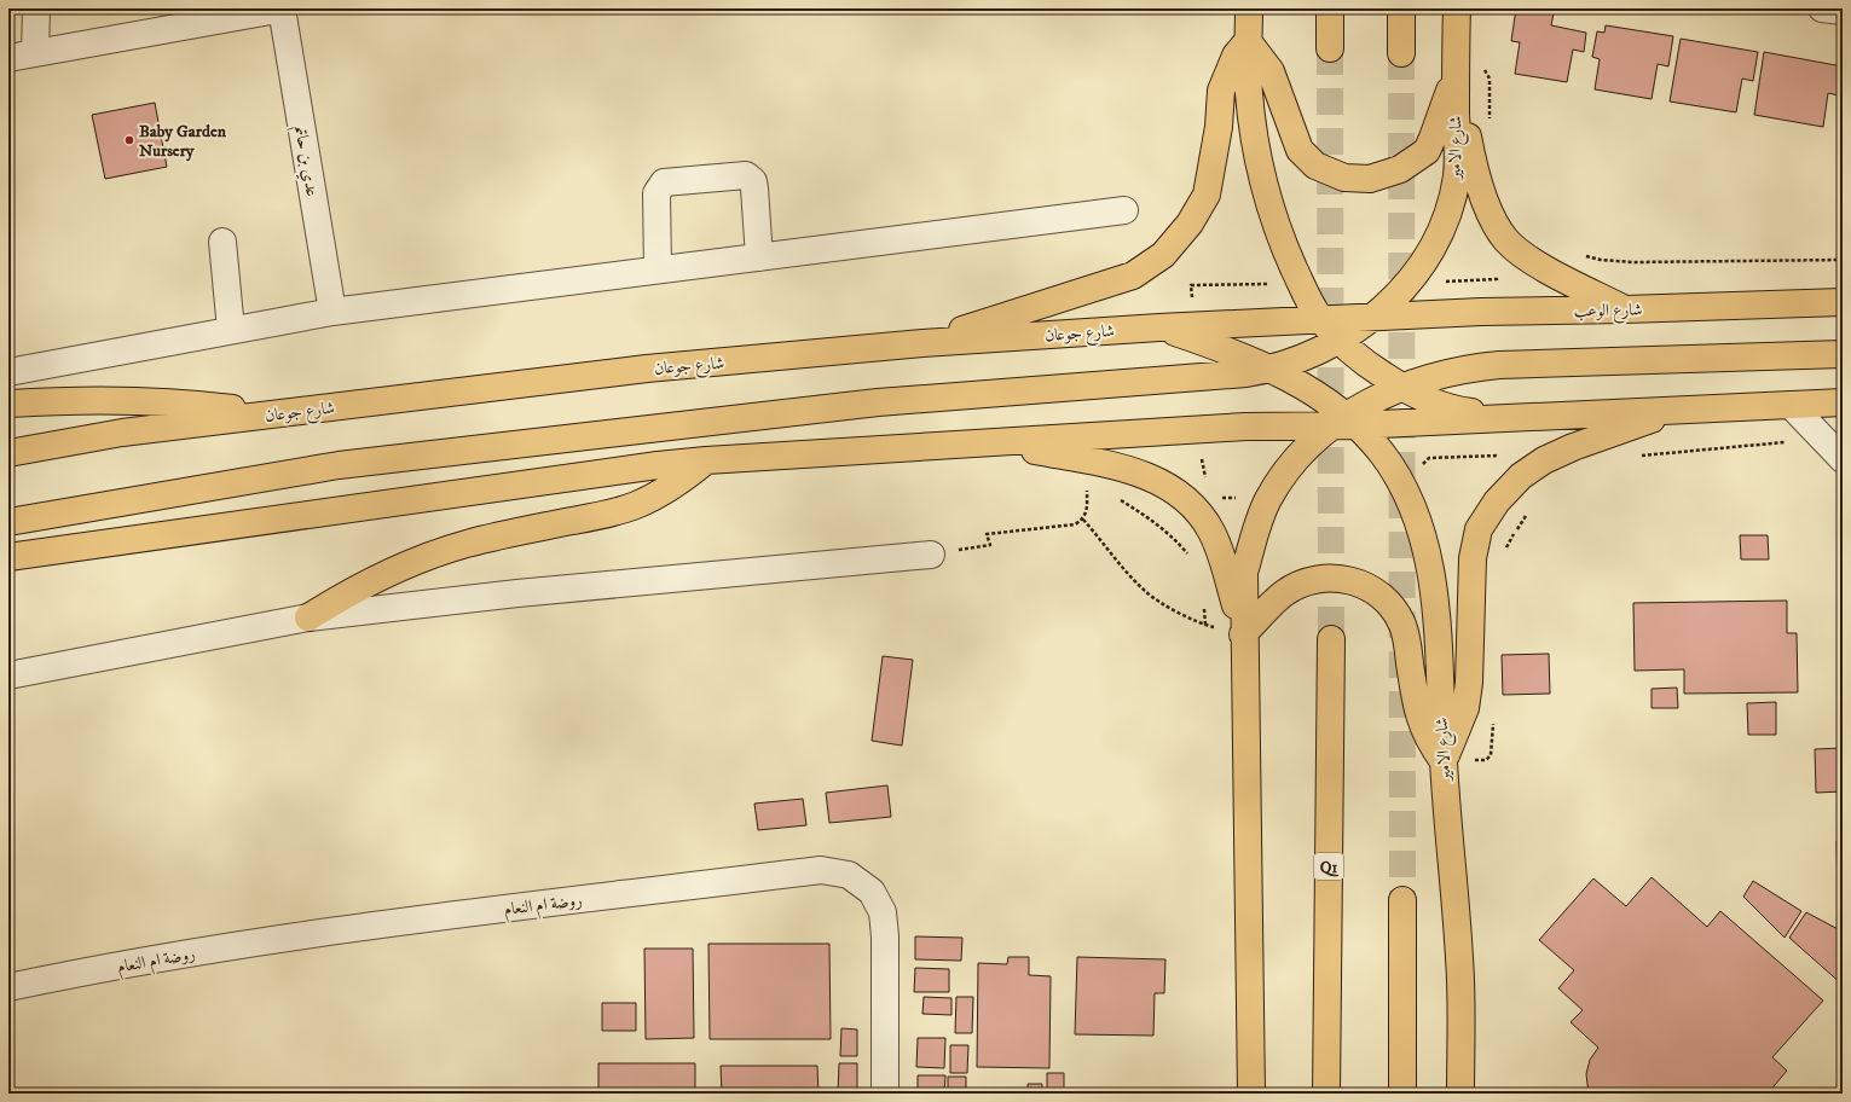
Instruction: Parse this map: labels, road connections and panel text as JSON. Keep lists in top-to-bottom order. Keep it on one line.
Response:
{"streets":{"main road":["شارع الامير","شارع الوعب","شارع جوعان","Q1"],"street":["عدي بن حاتم","روضة ام النعام"]},"crossings":[["شارع الامير","شارع الوعب"],["شارع الامير","شارع جوعان"],["شارع الوعب","شارع جوعان"]],"places":["Baby Garden Nursery"]}
